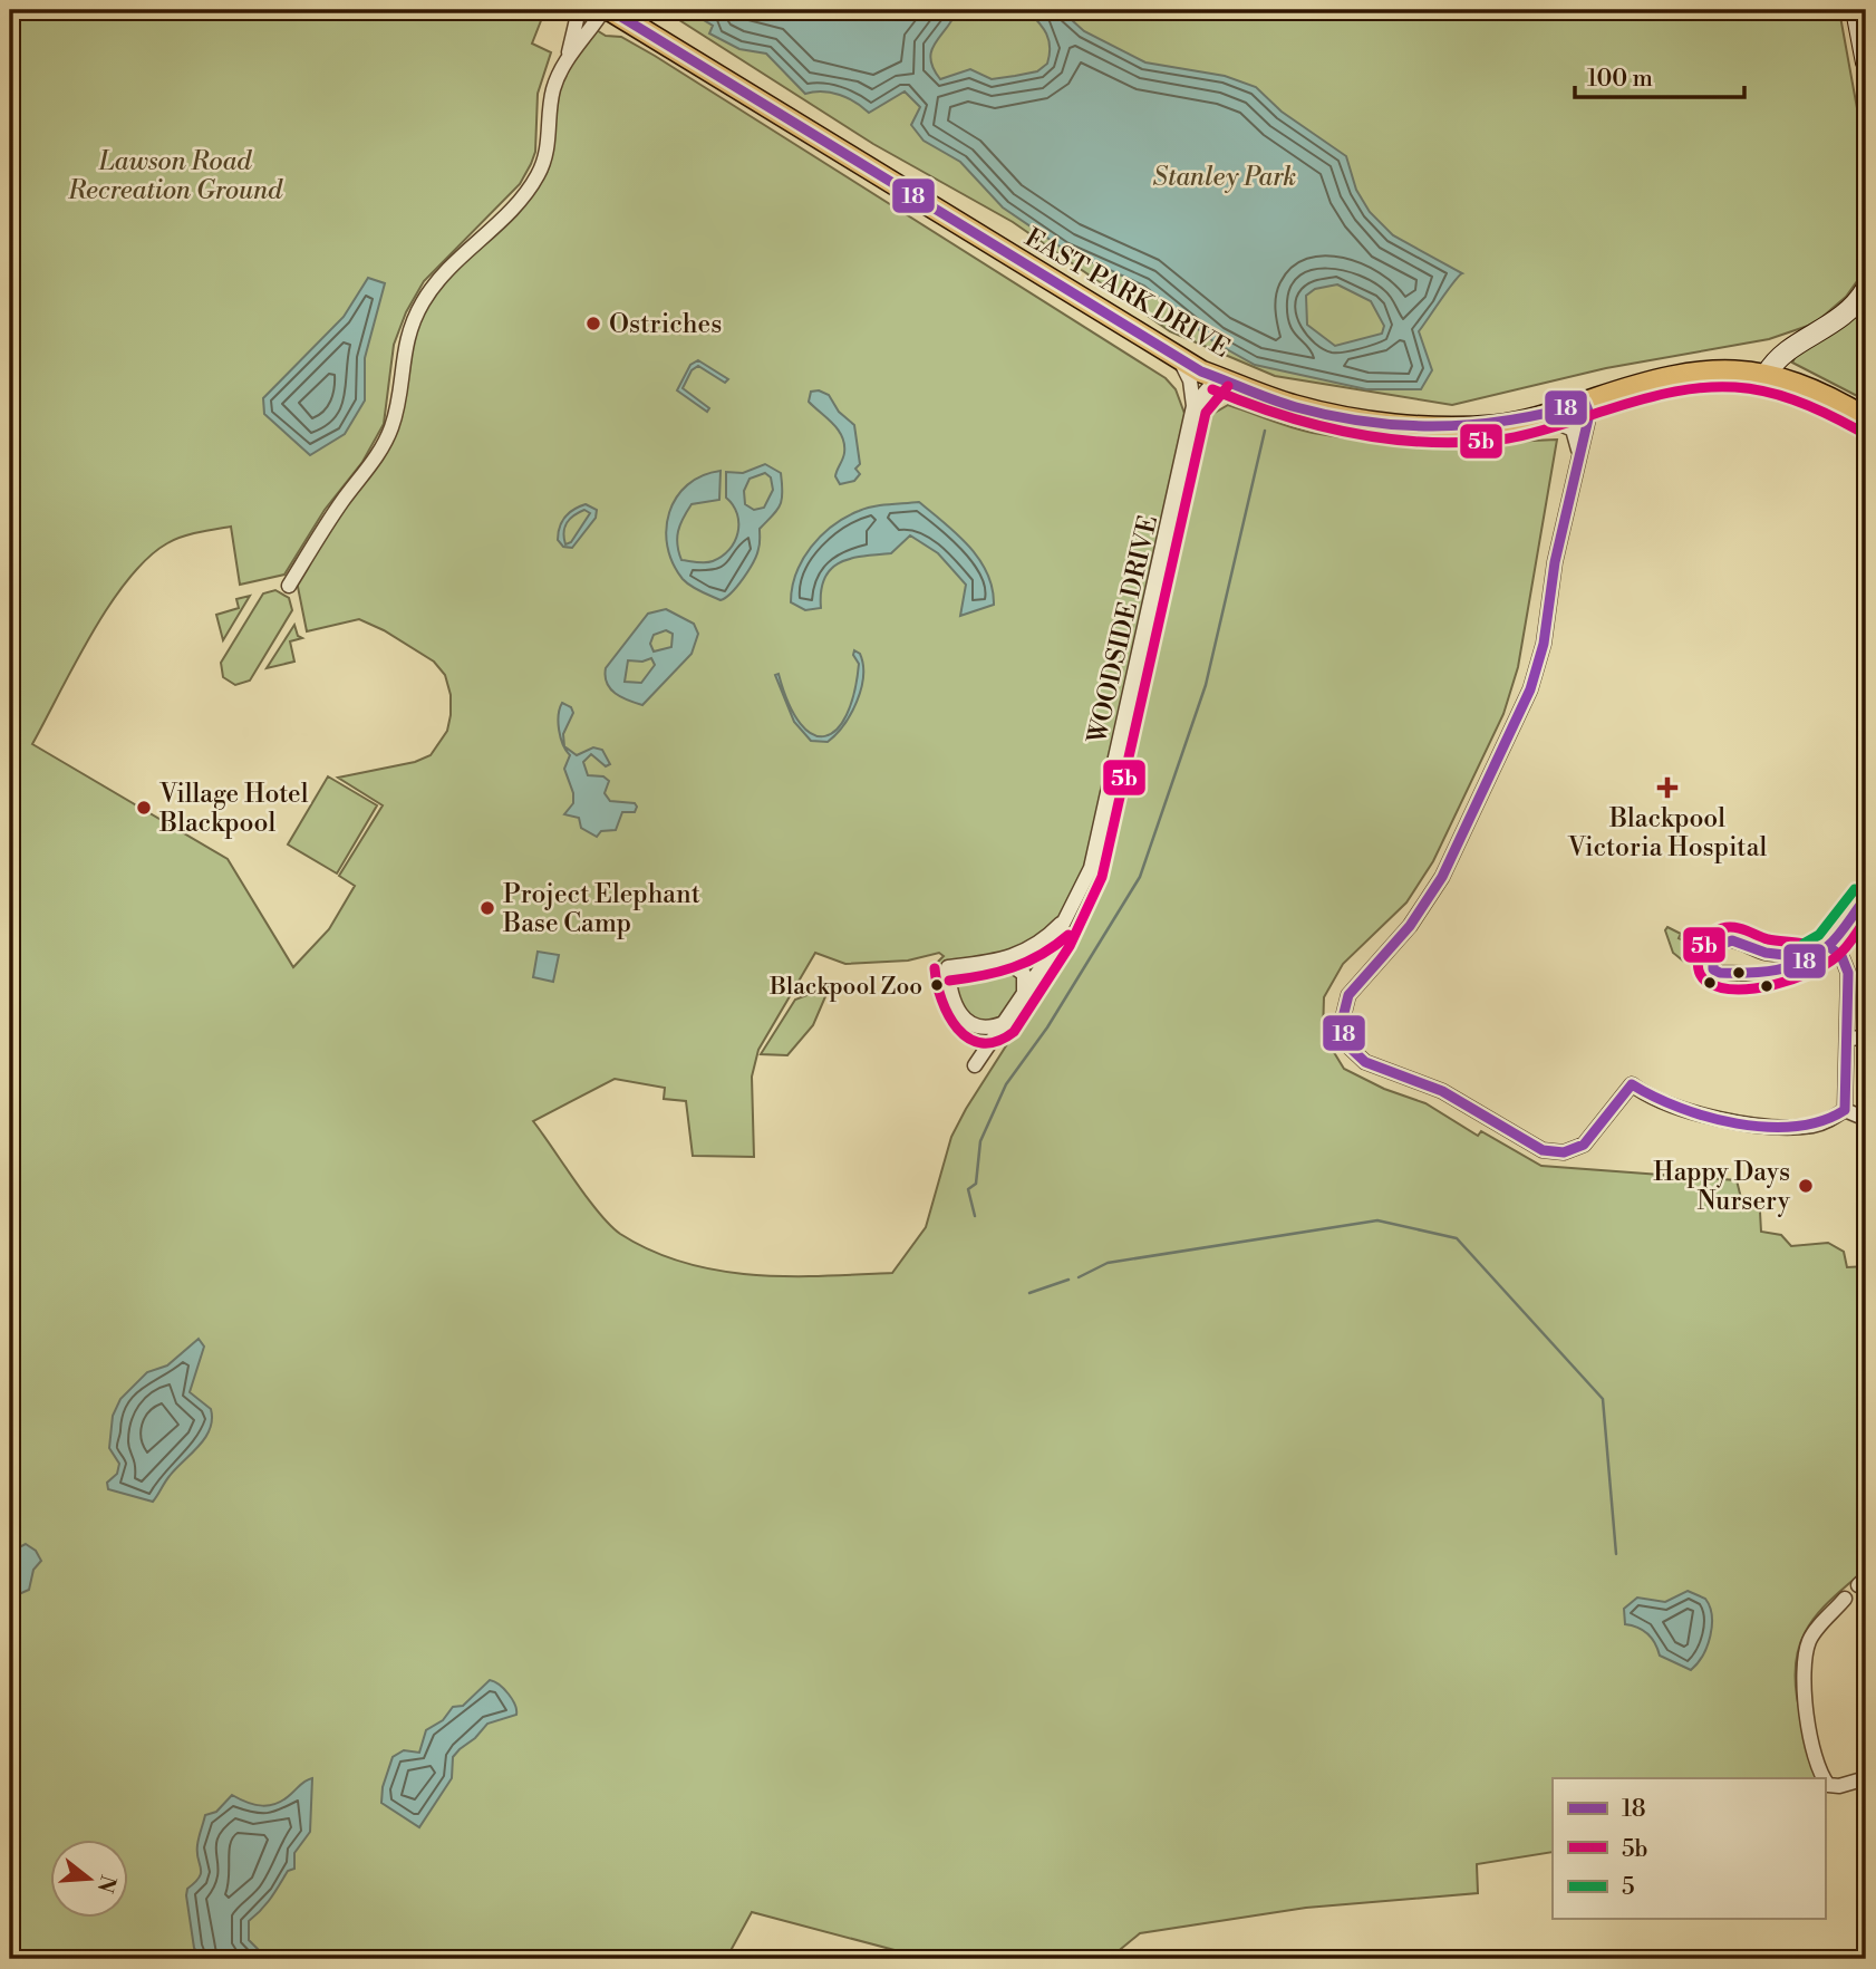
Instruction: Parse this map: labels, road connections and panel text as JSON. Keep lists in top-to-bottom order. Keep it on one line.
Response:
{"streets":{"main road":["EAST PARK DRIVE"],"street":["WOODSIDE DRIVE"]},"crossings":[["EAST PARK DRIVE","WOODSIDE DRIVE"]],"parks":["Lawson Road Recreation Ground","Stanley Park"],"places":{"other":["Ostriches","Village Hotel Blackpool","Project Elephant Base Camp","Blackpool Zoo","Happy Days Nursery"],"health":["Blackpool Victoria Hospital"]},"lines":["transit line 18","transit line 5b","transit line 5"],"legend":["18","5b","5"],"scale_bar":"100 m","north":"right"}
